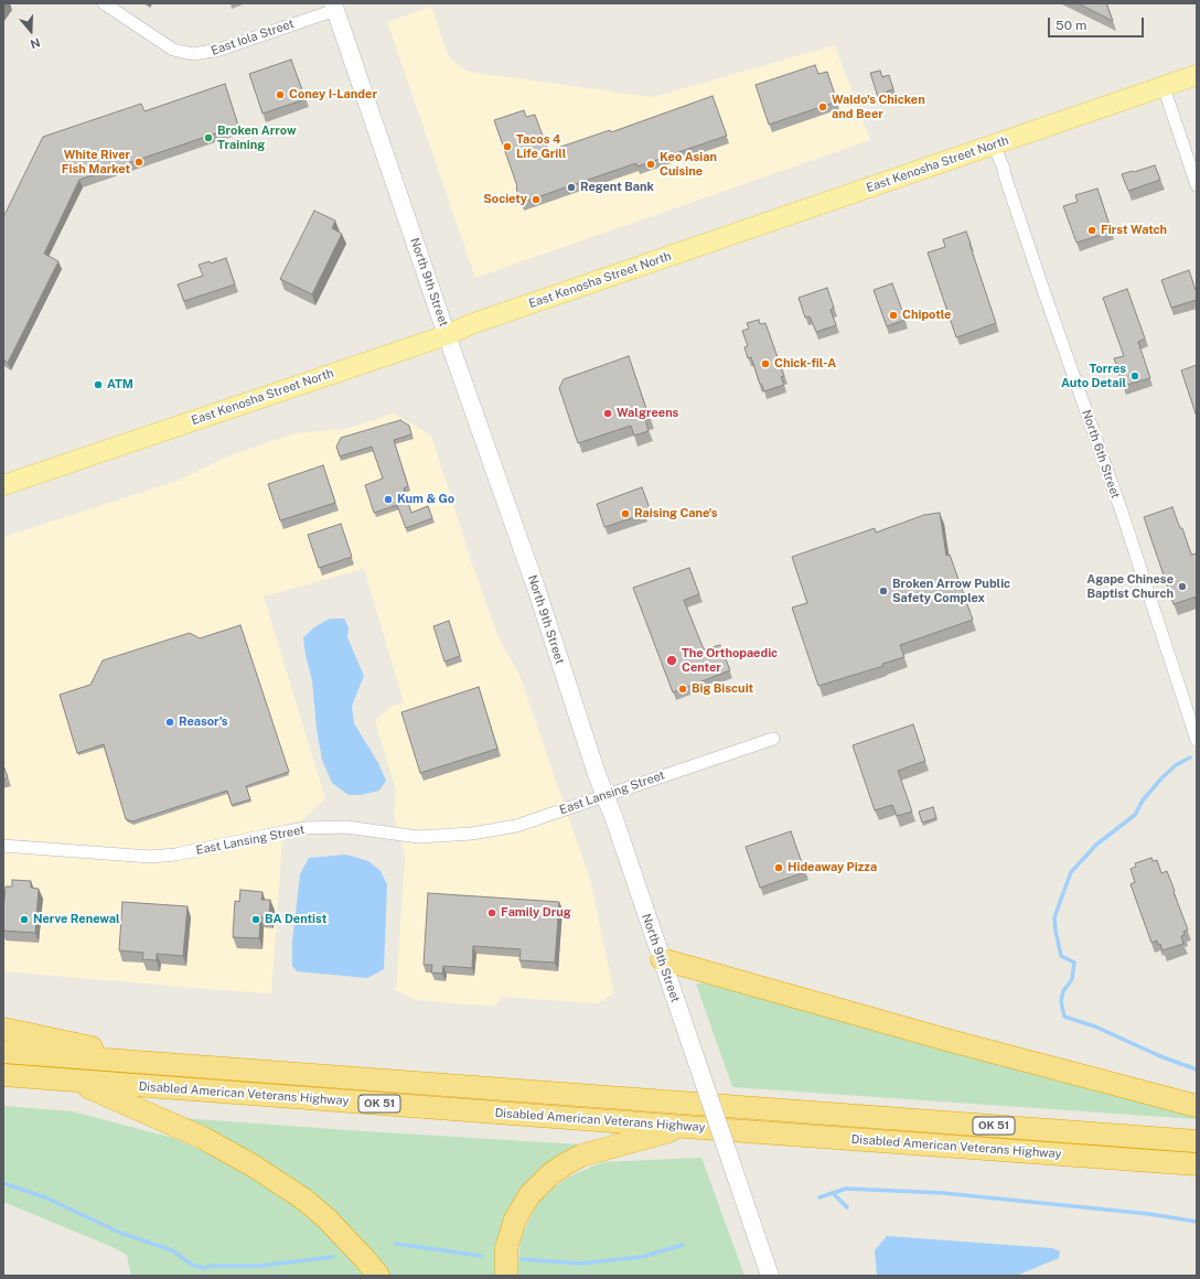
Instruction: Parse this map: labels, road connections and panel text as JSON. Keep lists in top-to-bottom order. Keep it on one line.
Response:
{"streets":{"highway":["Disabled American Veterans Highway","OK 51"],"main road":["East Kenosha Street North","North 9th Street"],"street":["East Iola Street","North 6th Street","East Lansing Street"]},"crossings":[["East Iola Street","North 9th Street"],["East Kenosha Street North","North 9th Street"],["East Kenosha Street North","North 6th Street"],["North 9th Street","East Lansing Street"]],"places":["Coney I-Lander","Waldo's Chicken and Beer","Broken Arrow Training","Tacos 4 Life Grill","White River Fish Market","Keo Asian Cuisine","Regent Bank","Society","First Watch","Chipotle","Chick-fil-A","Torres Auto Detail","ATM","Walgreens","Kum & Go","Raising Cane's","Agape Chinese Baptist Church","Broken Arrow Public Safety Complex","The Orthopaedic Center","Big Biscuit","Reasor's","Hideaway Pizza","Family Drug","Nerve Renewal","BA Dentist"],"scale_bar":"50 m","north":"bottom"}
